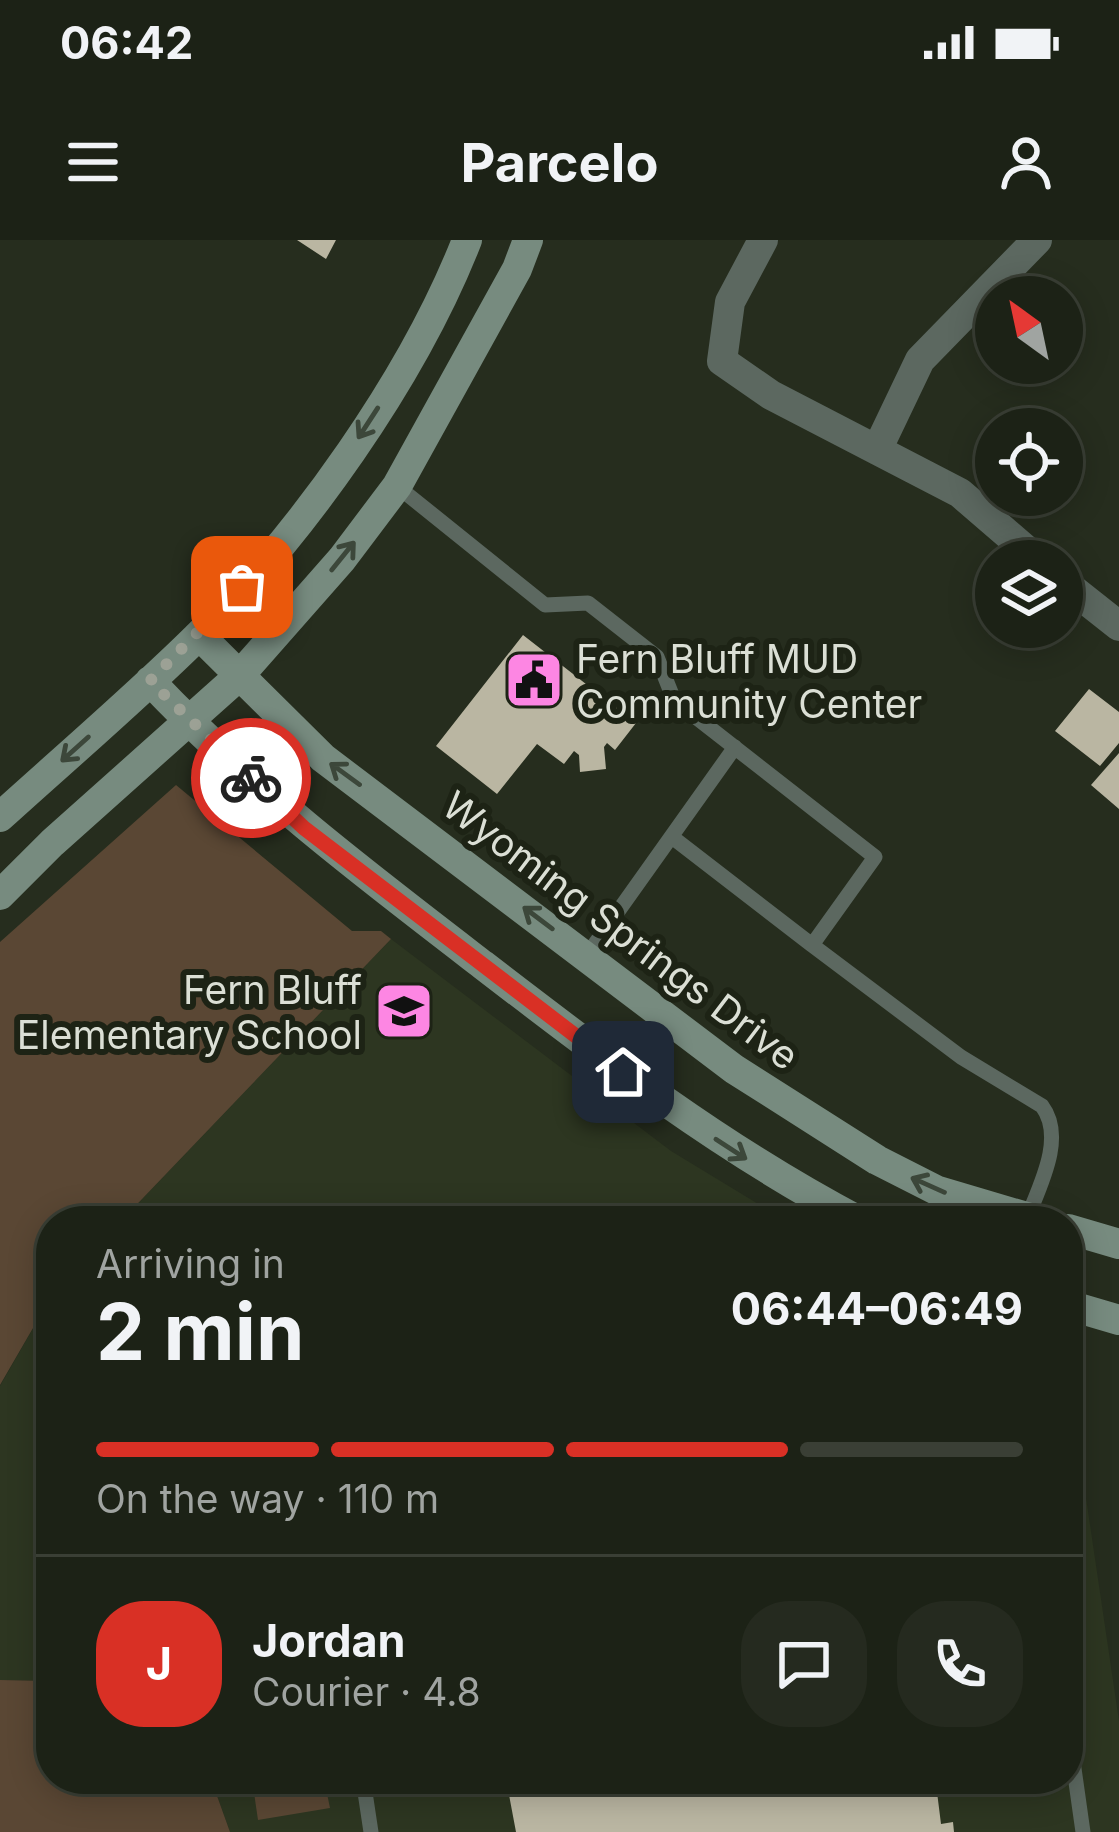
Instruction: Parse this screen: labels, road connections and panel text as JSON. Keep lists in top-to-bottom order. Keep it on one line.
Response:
{"streets":{"street":["Wyoming Springs Drive"]},"places":{"public building":["Fern Bluff MUD Community Center"],"school or university":["Fern Bluff Elementary School"]},"north":"top left","page":{"status":"06:42","header":"Parcelo","heading":["2 min","Arriving in","06:44–06:49"],"panel":["Jordan","Courier · 4.8"],"bar":"On the way · 110 m","round":"J"}}
